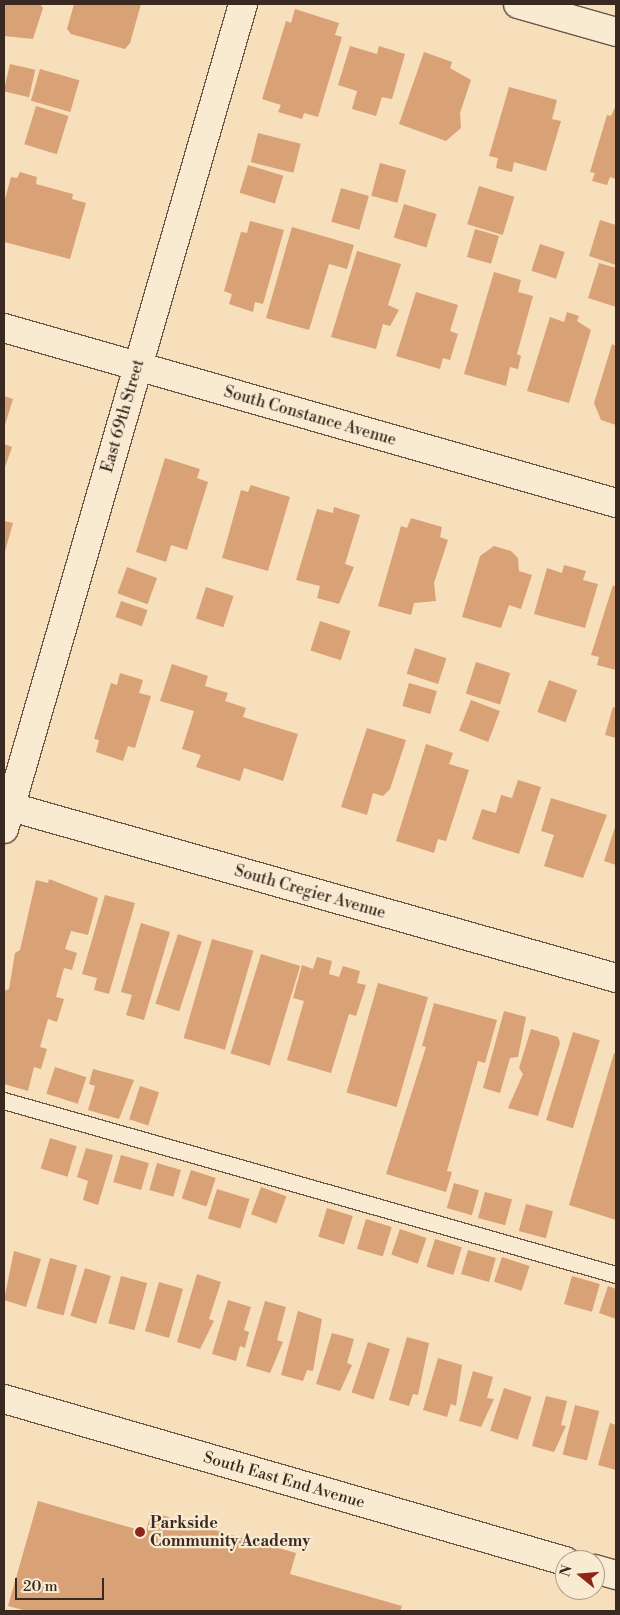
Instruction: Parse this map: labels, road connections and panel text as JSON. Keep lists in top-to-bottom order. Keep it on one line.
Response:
{"streets":{"street":["East 69th Street","South Constance Avenue","South Cregier Avenue","South East End Avenue"]},"crossings":[["East 69th Street","South Constance Avenue"],["East 69th Street","South Cregier Avenue"]],"places":["Parkside Community Academy"],"scale_bar":"20 m","north":"left"}
